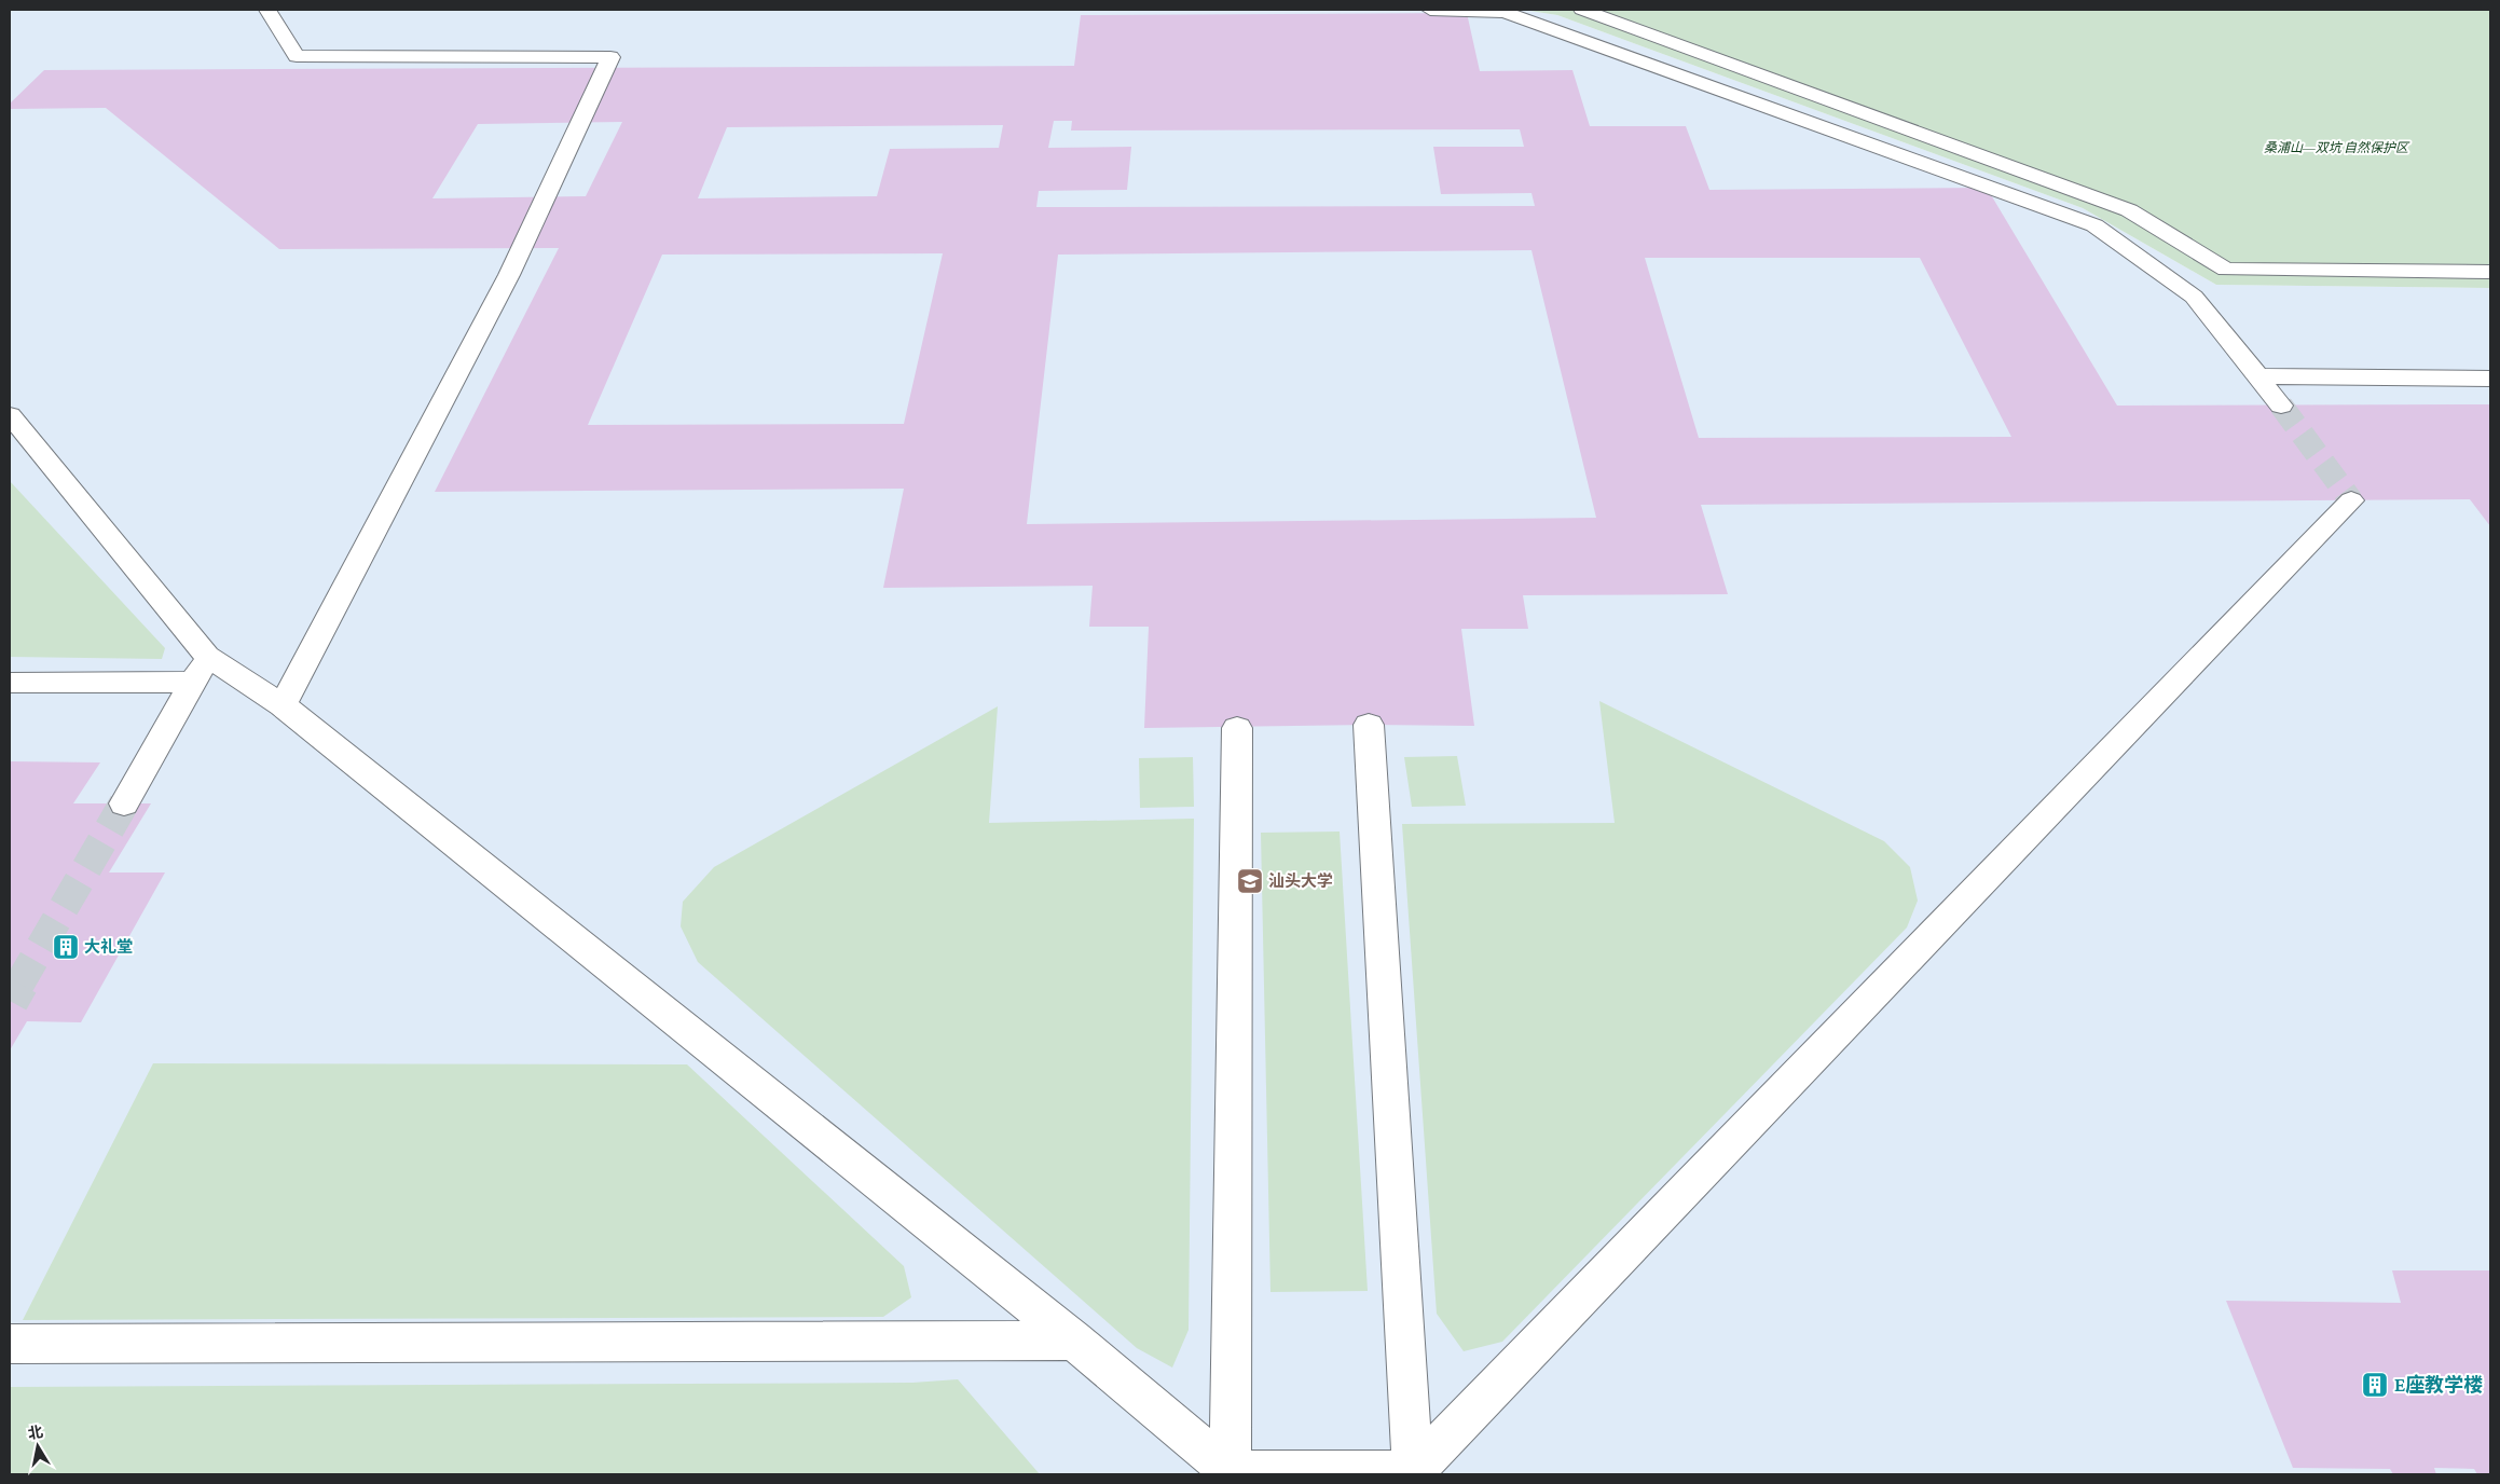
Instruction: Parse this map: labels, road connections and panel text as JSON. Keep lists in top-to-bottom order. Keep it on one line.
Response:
{"parks":["桑浦山—双坑 自然保护区"],"places":{"school or university":["汕头大学"],"building":["大礼堂","E座教学楼"]},"north":"top"}
